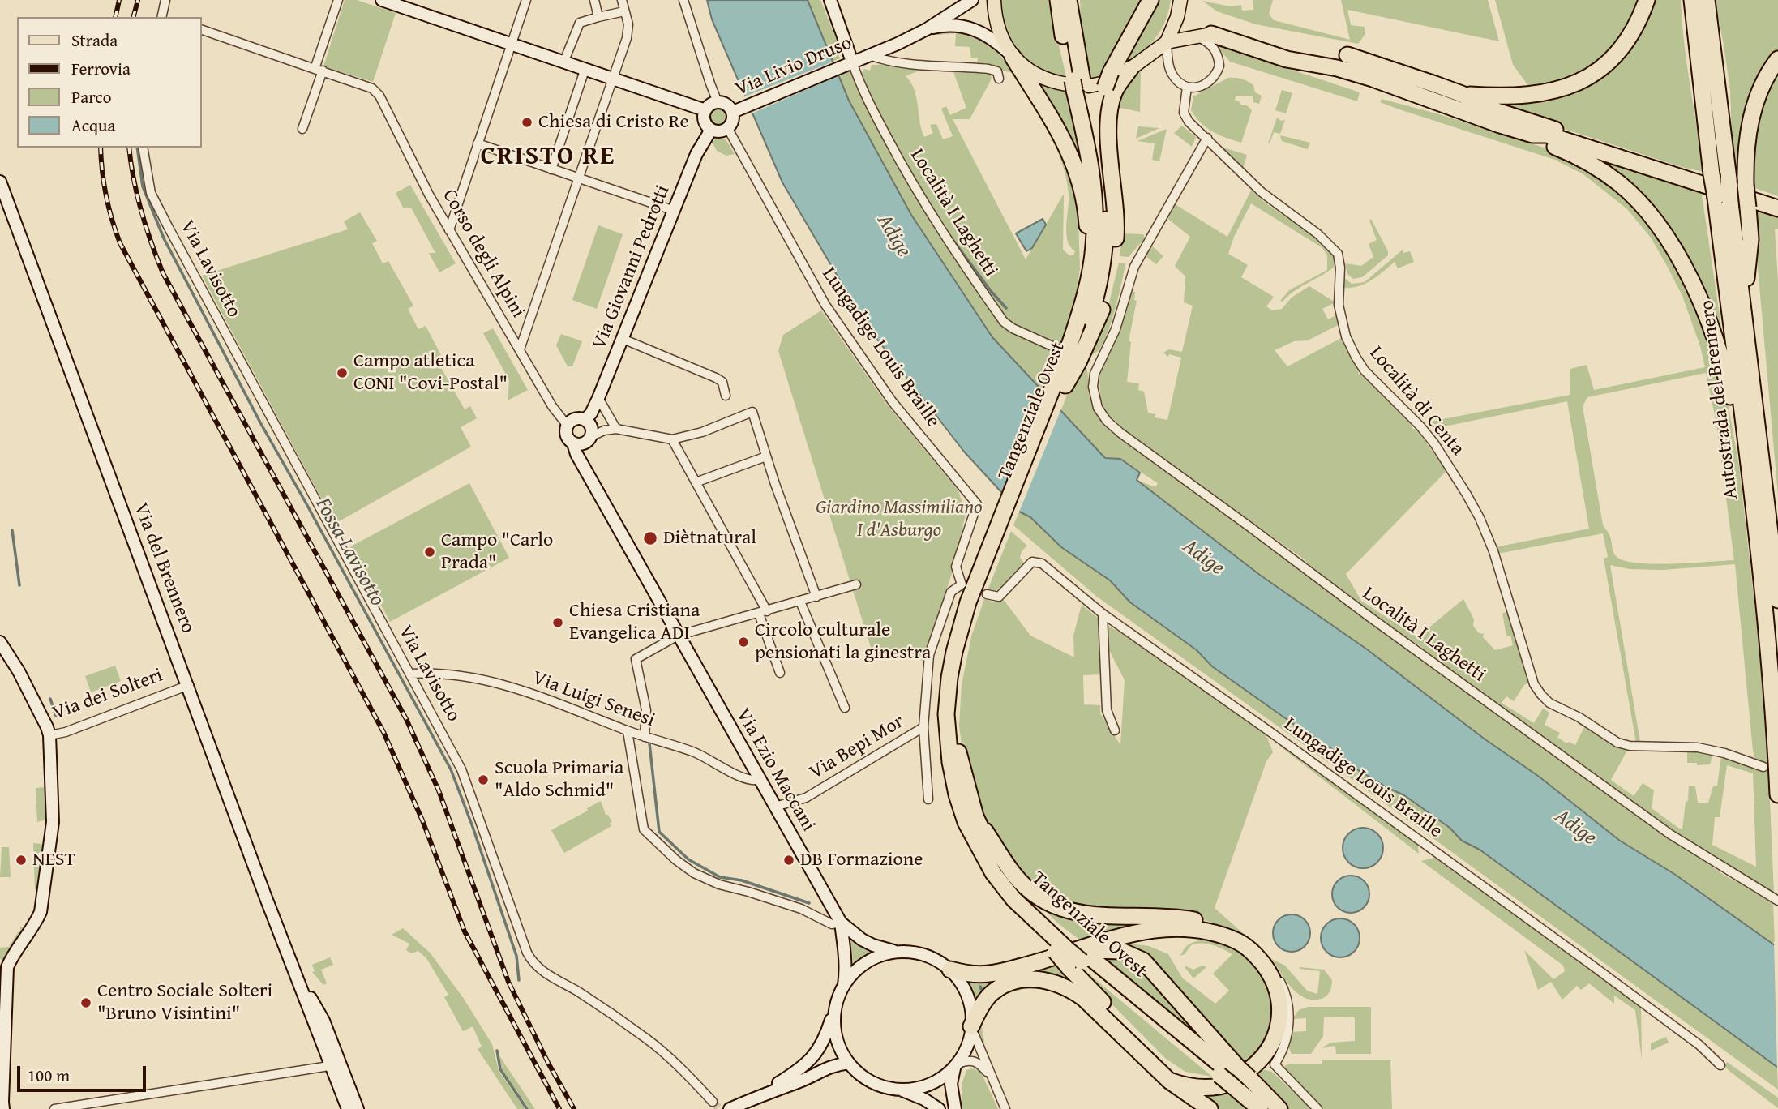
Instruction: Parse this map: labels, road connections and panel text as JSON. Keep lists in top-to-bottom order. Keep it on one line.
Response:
{"streets":{"highway":["Autostrada del Brennero","Tangenziale Ovest"],"main road":["Via Livio Druso","Via Giovanni Pedrotti","Via del Brennero","Via dei Solteri","Via Ezio Maccani"],"street":["Località I Laghetti","Corso degli Alpini","Via Lavisotto","Lungadige Louis Braille","Località di Centa","Via Luigi Senesi","Via Bepi Mor"]},"crossings":[["Via Livio Druso","Località I Laghetti"],["Via Livio Druso","Via Giovanni Pedrotti"],["Via Livio Druso","Lungadige Louis Braille"],["Località I Laghetti","Località di Centa"],["Corso degli Alpini","Via Giovanni Pedrotti"],["Corso degli Alpini","Via Ezio Maccani"],["Via Giovanni Pedrotti","Lungadige Louis Braille"],["Via Giovanni Pedrotti","Via Ezio Maccani"],["Via Lavisotto","Via Luigi Senesi"],["Lungadige Louis Braille","Via Bepi Mor"],["Via del Brennero","Via dei Solteri"],["Via Luigi Senesi","Via Ezio Maccani"],["Via Bepi Mor","Via Ezio Maccani"]],"districts":["CRISTO RE"],"water":["Adige","Fossa Lavisotto"],"parks":["Giardino Massimiliano I d'Asburgo"],"places":["Chiesa di Cristo Re","Campo atletica CONI \"Covi-Postal\"","Diètnatural","Campo \"Carlo Prada\"","Chiesa Cristiana Evangelica ADI","Circolo culturale pensionati la ginestra","Scuola Primaria \"Aldo Schmid\"","NEST","DB Formazione","Centro Sociale Solteri \"Bruno Visintini\""],"legend":["Strada","Ferrovia","Parco","Acqua"],"scale_bar":"100 m"}
